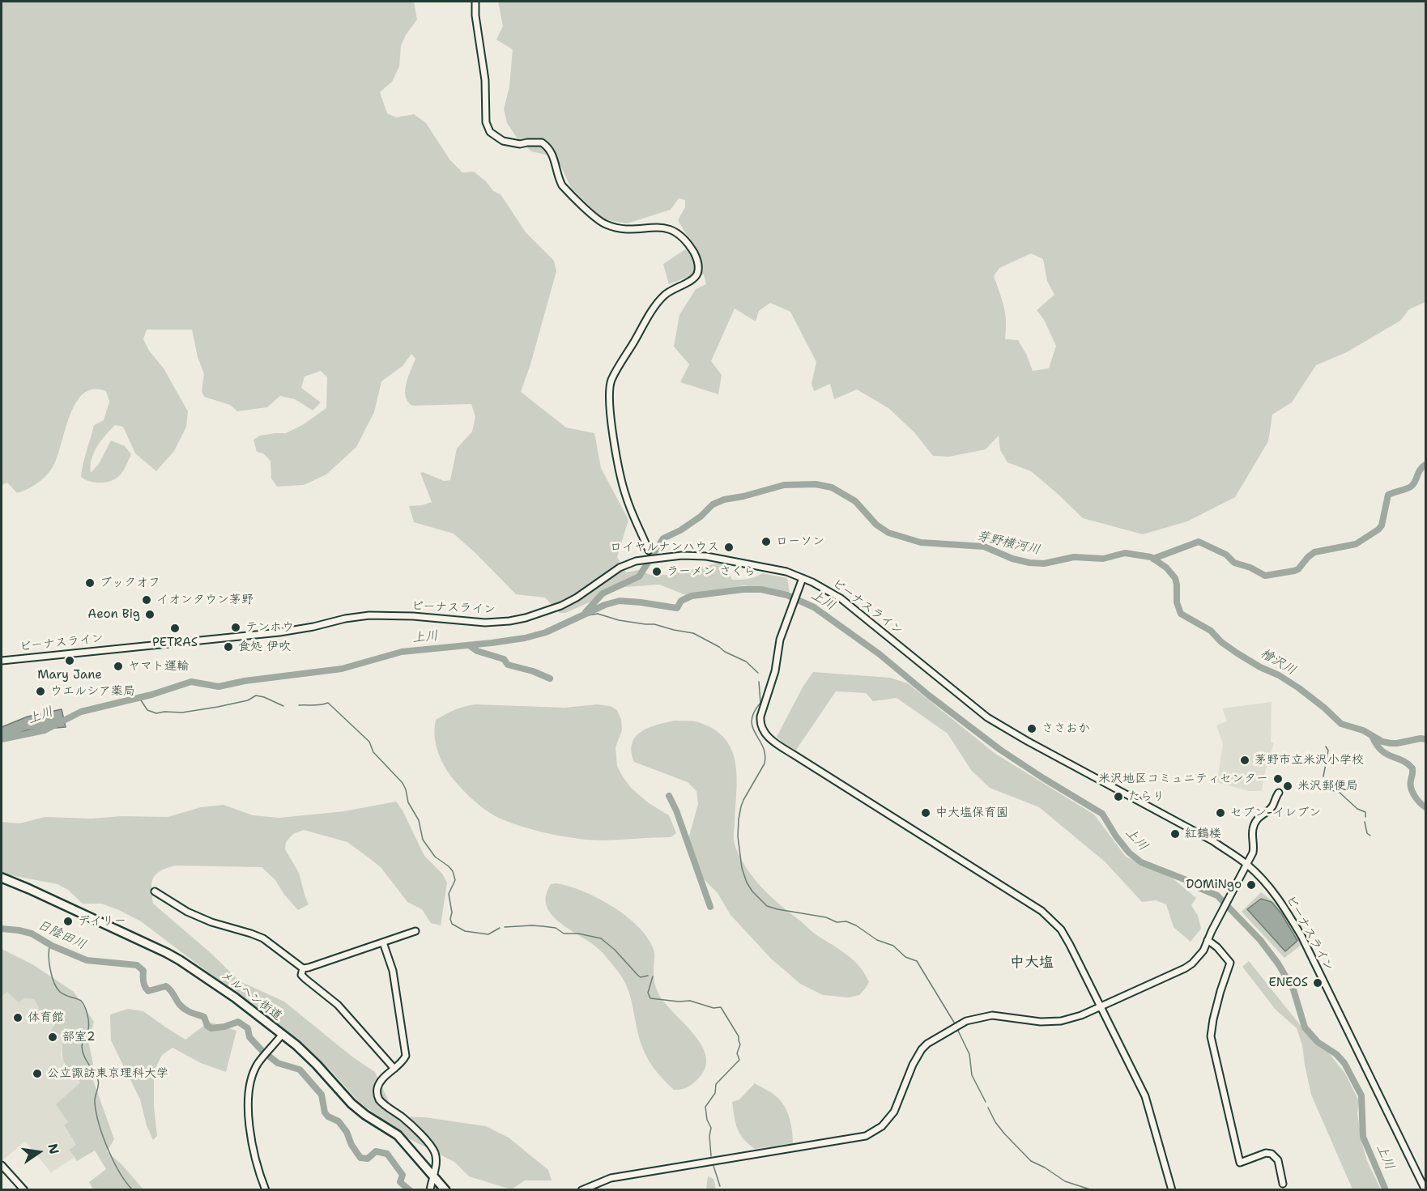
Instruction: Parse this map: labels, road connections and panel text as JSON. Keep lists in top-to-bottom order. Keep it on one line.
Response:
{"streets":{"highway":["メルヘン街道"],"street":["ビーナスライン"]},"districts":["中大塩"],"water":["芽野横河川","上川","檜沢川","日陰田川"],"places":["ローソン","ロイヤルナンハウス","ラーメン さくら","ブックオフ","イオンタウン茅野","Aeon Big","テンホウ","PETRAS","食処 伊吹","Mary Jane","ヤマト運輸","ウエルシア薬局","ささおか","茅野市立米沢小学校","米沢地区コミュニティセンター","米沢郵便局","たらり","中大塩保育園","セブン-イレブン","紅鶴楼","DOMiNgo","デイリー","ENEOS","体育館","部室2","公立諏訪東京理科大学"],"north":"right"}
